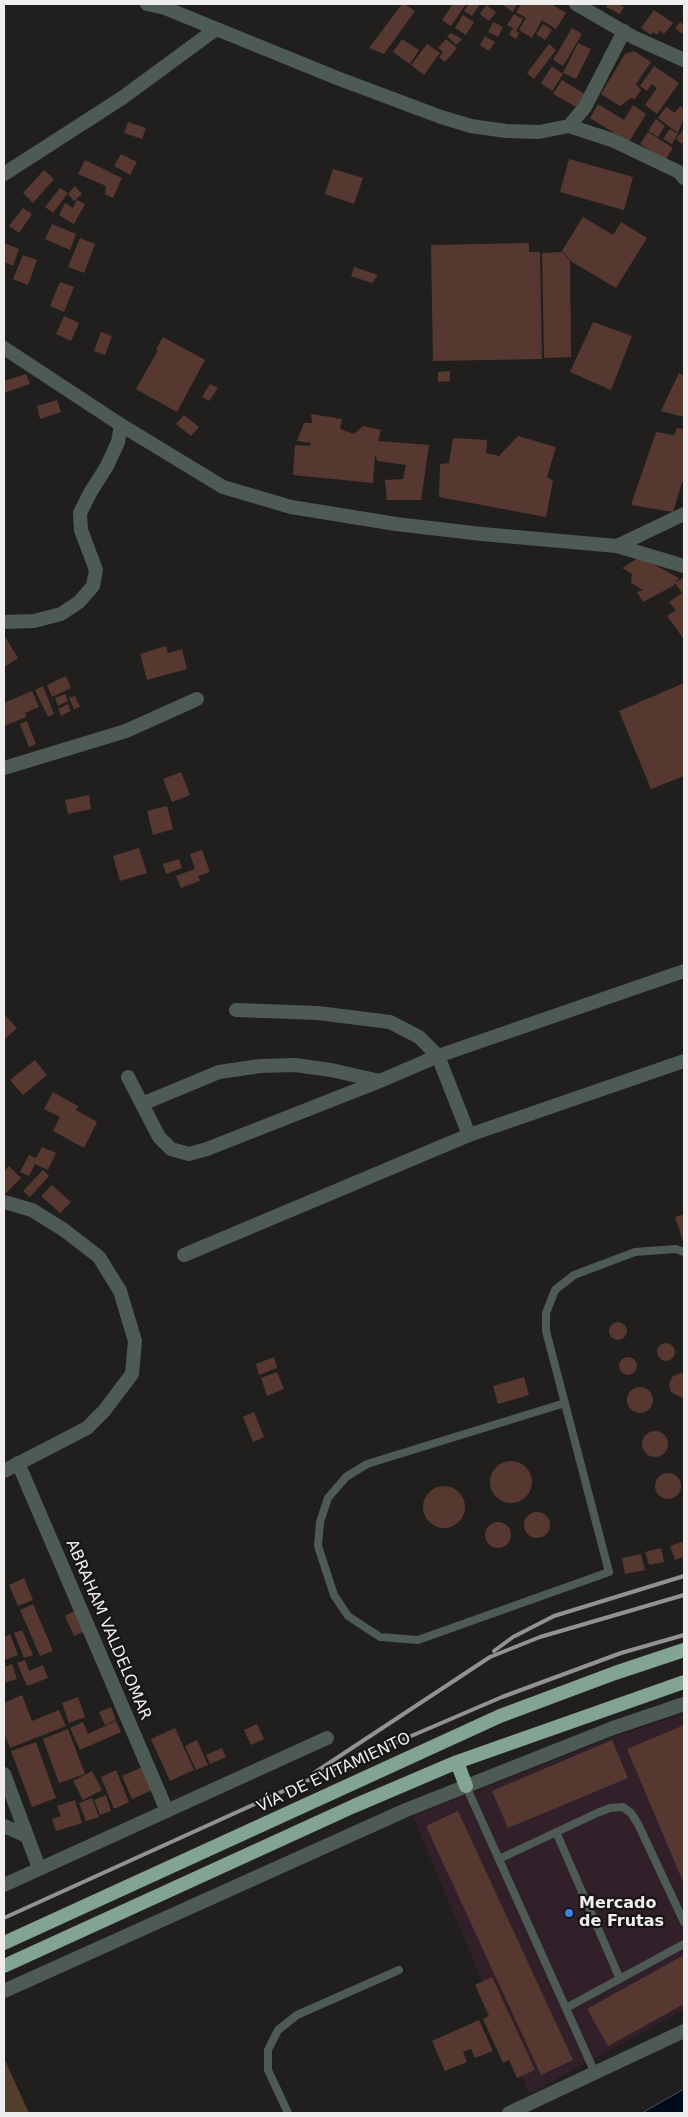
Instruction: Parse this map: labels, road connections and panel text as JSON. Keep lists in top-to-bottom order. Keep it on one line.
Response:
{"streets":{"highway":["VÍA DE EVITAMIENTO"],"street":["ABRAHAM VALDELOMAR"]},"places":["Mercado de Frutas"]}
